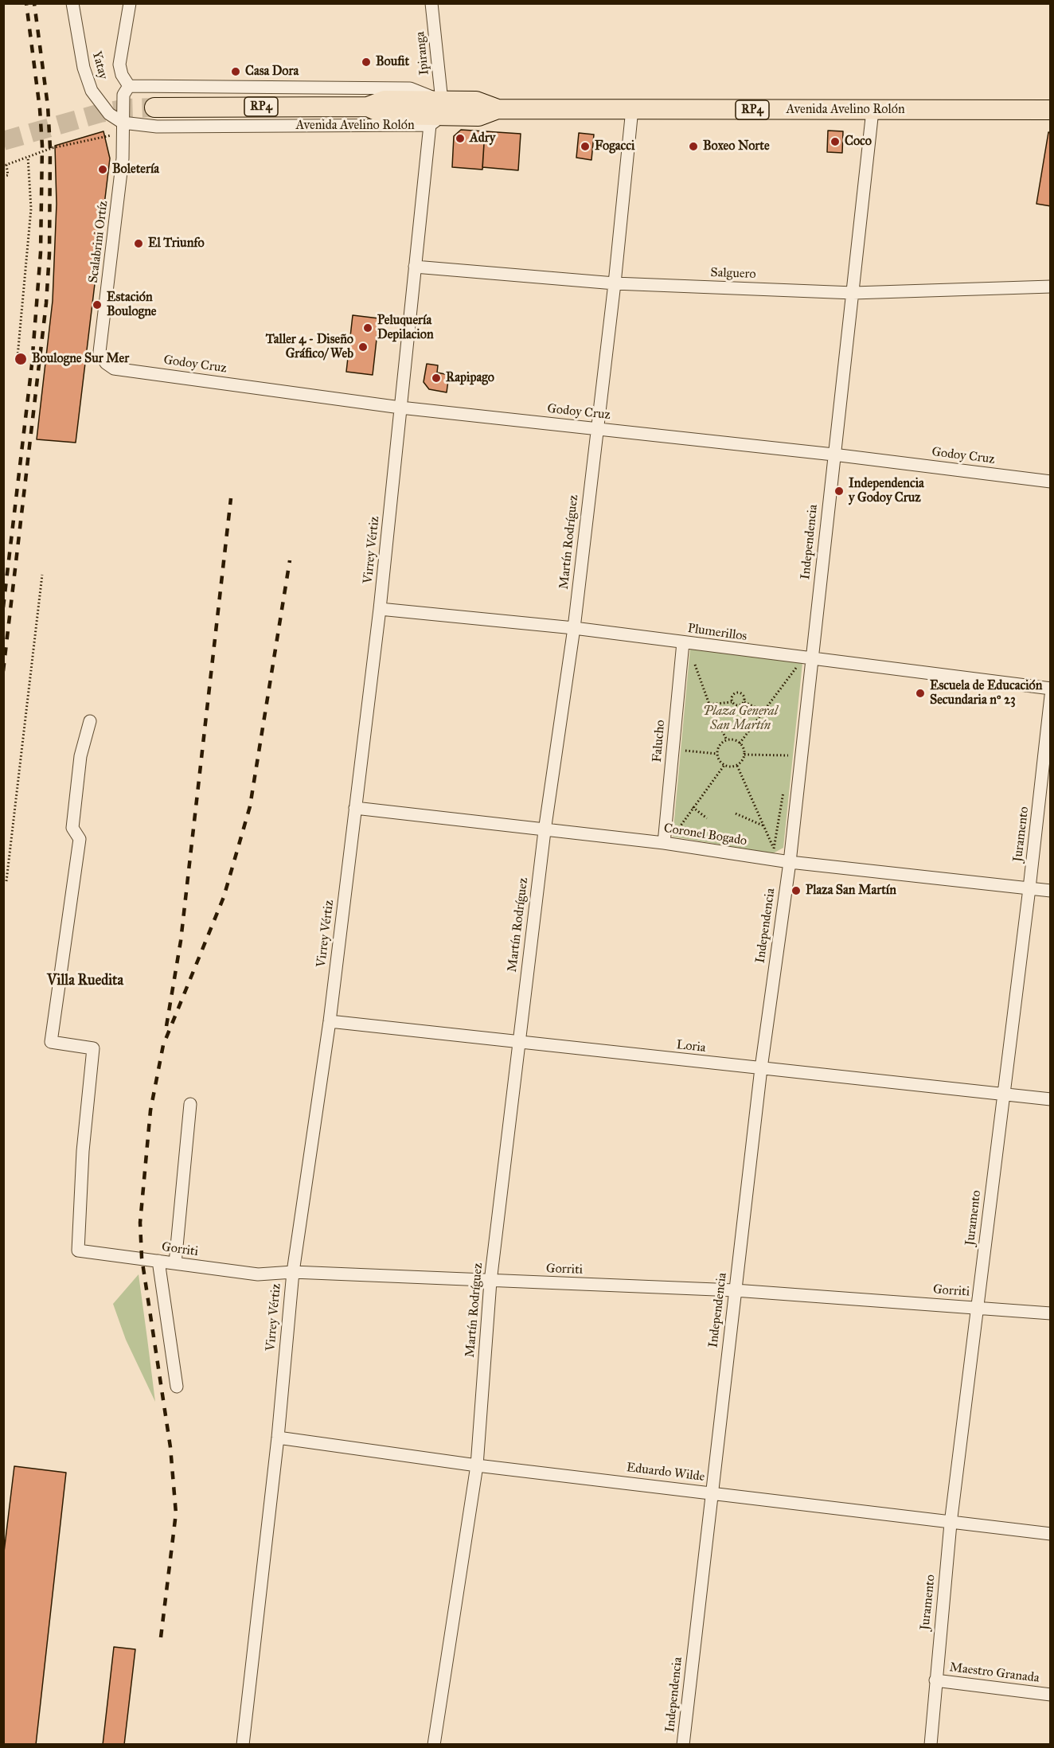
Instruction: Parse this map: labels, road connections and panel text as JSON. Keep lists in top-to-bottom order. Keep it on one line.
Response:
{"streets":{"main road":["RP4","Avenida Avelino Rolón"],"street":["Ipiranga","Yatay","Scalabrini Ortíz","Salguero","Godoy Cruz","Martín Rodríguez","Independencia","Virrey Vértiz","Plumerillos","Falucho","Juramento","Coronel Bogado","Loria","Gorriti","Eduardo Wilde","Maestro Granada"]},"crossings":[["Ipiranga","Avenida Avelino Rolón"],["Ipiranga","Virrey Vértiz"],["Yatay","Avenida Avelino Rolón"],["Yatay","Scalabrini Ortíz"],["Avenida Avelino Rolón","Scalabrini Ortíz"],["Avenida Avelino Rolón","Martín Rodríguez"],["Avenida Avelino Rolón","Independencia"],["Avenida Avelino Rolón","Virrey Vértiz"],["Scalabrini Ortíz","Godoy Cruz"],["Salguero","Martín Rodríguez"],["Salguero","Independencia"],["Salguero","Virrey Vértiz"],["Godoy Cruz","Martín Rodríguez"],["Godoy Cruz","Independencia"],["Godoy Cruz","Virrey Vértiz"],["Martín Rodríguez","Plumerillos"],["Martín Rodríguez","Coronel Bogado"],["Martín Rodríguez","Loria"],["Martín Rodríguez","Gorriti"],["Martín Rodríguez","Eduardo Wilde"],["Independencia","Plumerillos"],["Independencia","Coronel Bogado"],["Independencia","Loria"],["Independencia","Gorriti"],["Independencia","Eduardo Wilde"],["Virrey Vértiz","Plumerillos"],["Virrey Vértiz","Coronel Bogado"],["Virrey Vértiz","Loria"],["Virrey Vértiz","Gorriti"],["Virrey Vértiz","Eduardo Wilde"],["Plumerillos","Falucho"],["Falucho","Coronel Bogado"],["Juramento","Coronel Bogado"],["Juramento","Loria"],["Juramento","Gorriti"],["Juramento","Eduardo Wilde"],["Juramento","Maestro Granada"]],"districts":["Villa Ruedita"],"parks":["Plaza General San Martín"],"places":["Boufit","Casa Dora","Adry","Coco","Fogacci","Boxeo Norte","Boletería","El Triunfo","Estación Boulogne","Peluquería Depilacion","Taller 4 - Diseño Gráfico/ Web","Boulogne Sur Mer","Rapipago","Independencia y Godoy Cruz","Escuela de Educación Secundaria nº 23","Plaza San Martín"]}
